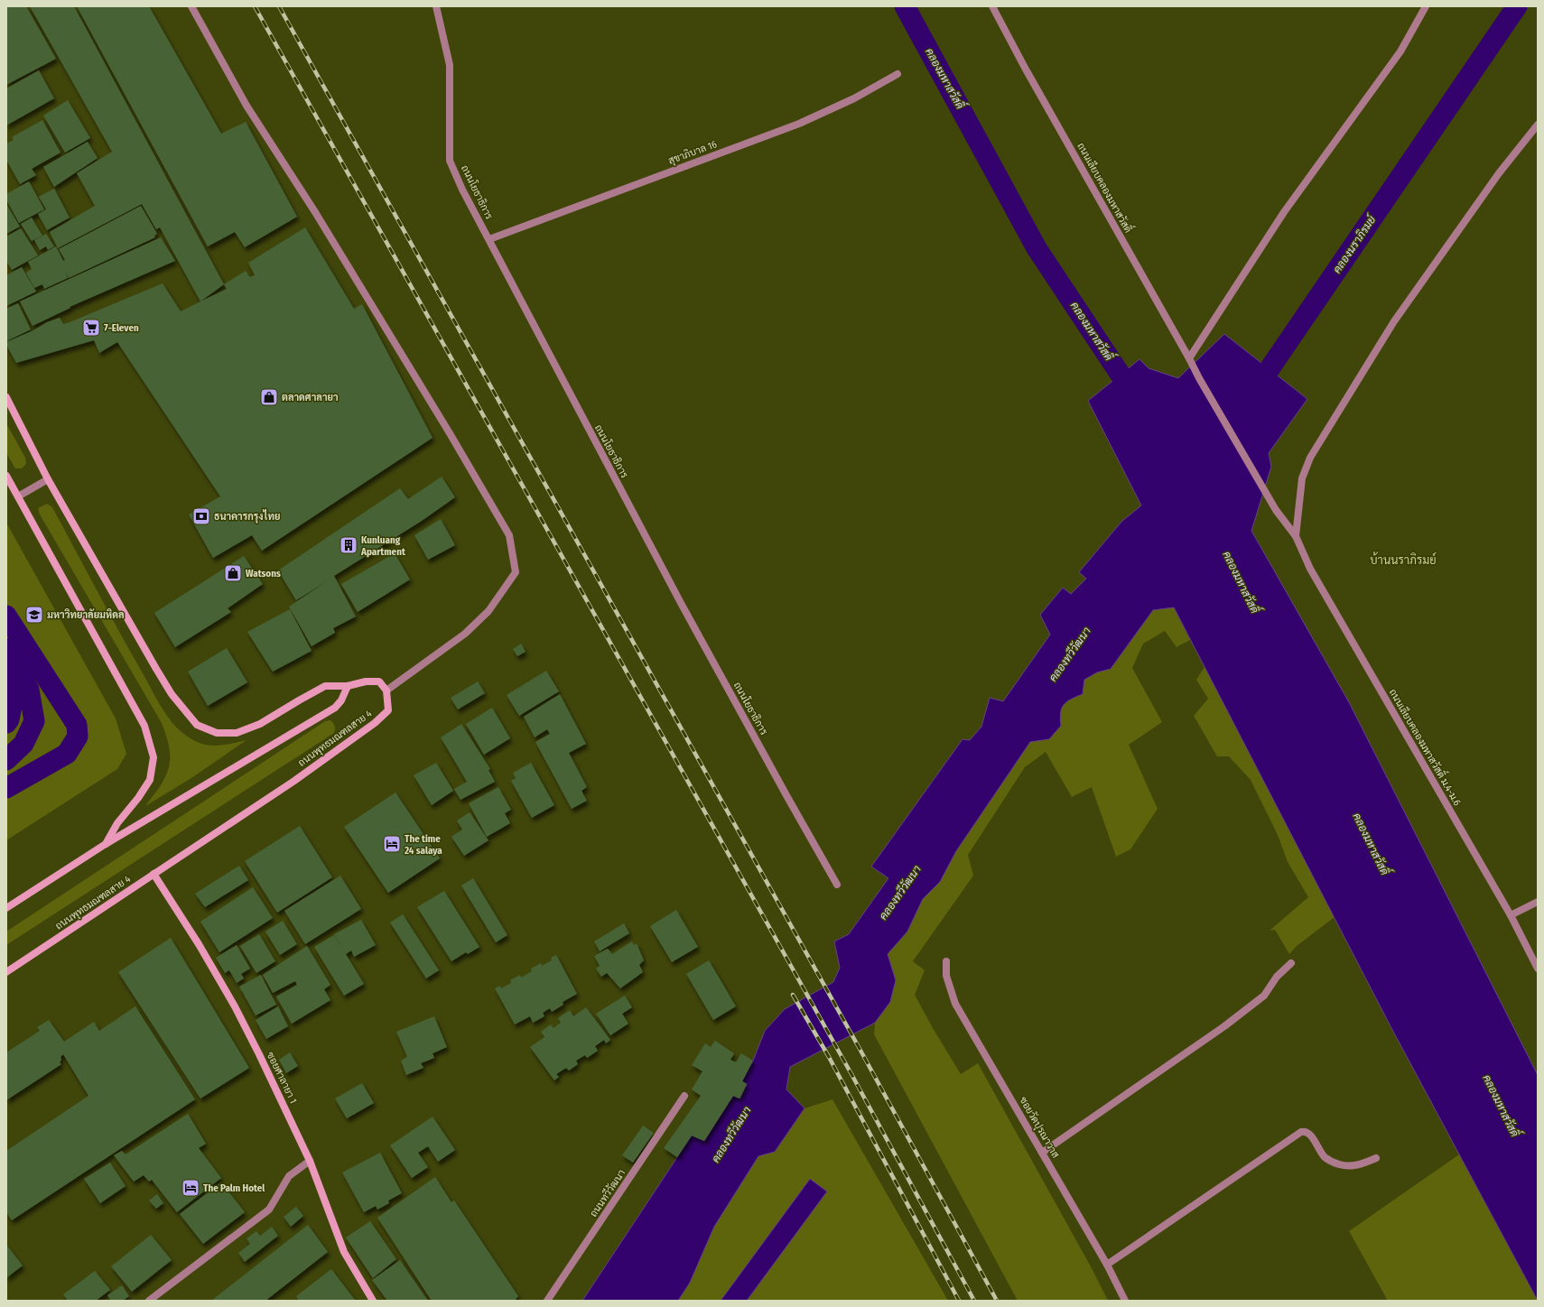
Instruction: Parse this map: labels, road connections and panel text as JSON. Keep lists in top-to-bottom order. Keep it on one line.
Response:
{"streets":{"main road":["ถนนพุทธมณฑลสาย 4","ซอยศาลายา 1"],"street":["สุขาภิบาล 16","ถนนเลียบคลองมหาสวัสดิ์","ถนนโยธาธิการ","ถนนเลียบคลองมหาสวัสดิ์ ม.4-ม.6","ซอยวัดปุรณาวาส","ถนนทวีวัฒนา"]},"crossings":[["สุขาภิบาล 16","ถนนโยธาธิการ"],["ถนนเลียบคลองมหาสวัสดิ์","ถนนเลียบคลองมหาสวัสดิ์ ม.4-ม.6"],["ถนนพุทธมณฑลสาย 4","ซอยศาลายา 1"]],"districts":["บ้านนราภิรมย์"],"water":["คลองมหาสวัสดิ์","คลองนราภิรมย์","คลองทวีวัฒนา"],"places":{"supermarket":["7-Eleven"],"shop":["ตลาดศาลายา","Watsons"],"bank":["ธนาคารกรุงไทย"],"building":["Kunluang Apartment"],"school or university":["มหาวิทยาลัยมหิดล"],"hotel":["The time 24 salaya","The Palm Hotel"]}}
